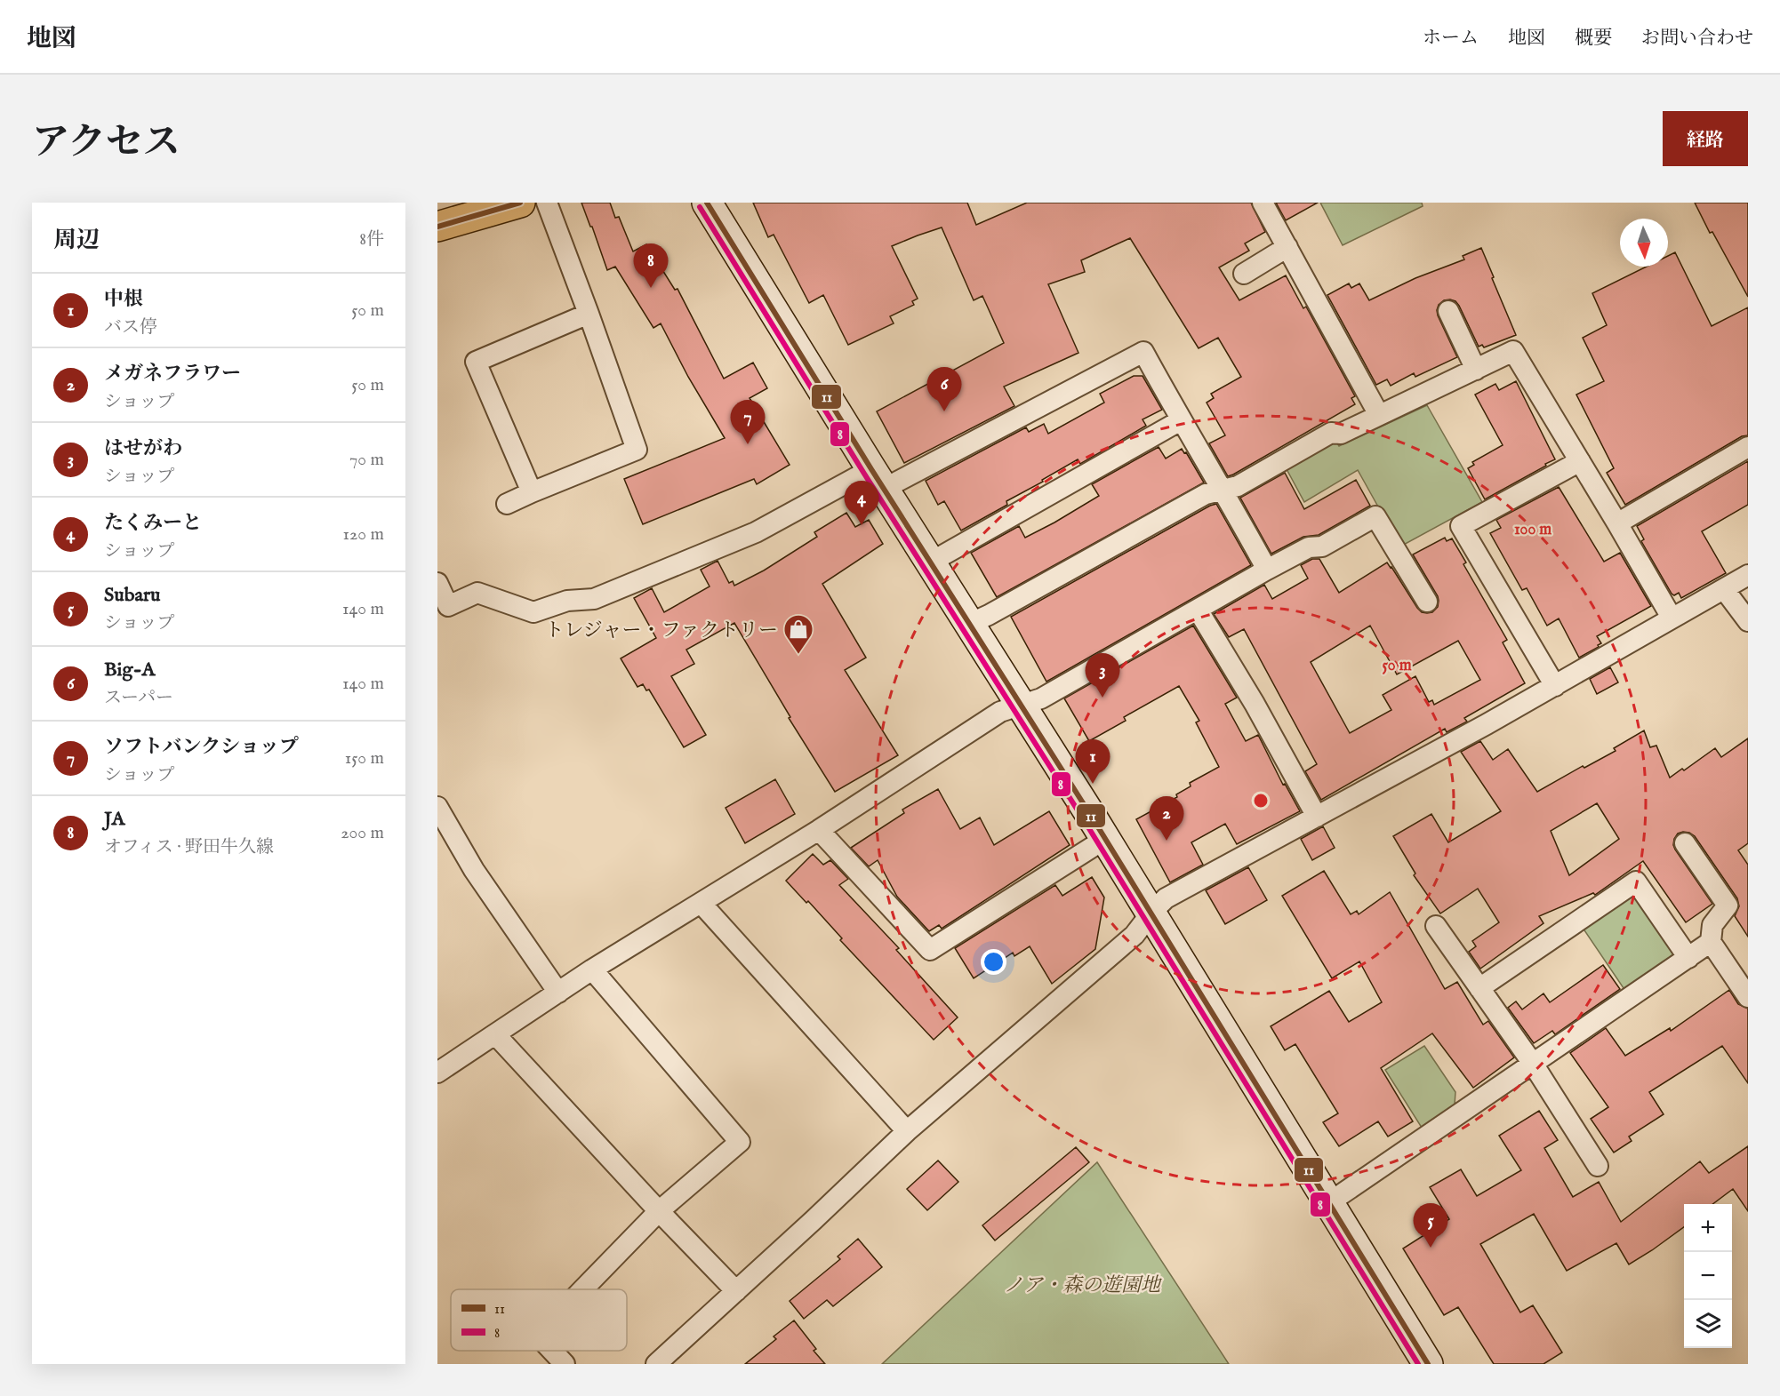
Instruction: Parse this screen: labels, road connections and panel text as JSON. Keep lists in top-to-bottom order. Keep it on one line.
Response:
{"parks":["ノア・森の遊園地"],"places":{"shop":["トレジャー・ファクトリー"]},"lines":["transit line 11","transit line 8"],"legend":["11","8"],"north":"bottom","page":{"header":"地図","nav":["ホーム","地図","概要","お問い合わせ"],"title":"アクセス","buttons":"経路","heading":["周辺","8件"],"pins":["8","6","7","4","3","1","2","5"],"list":[{"mark":"1","name":"中根","note":"バス停","value":"50 m"},{"mark":"2","name":"メガネフラワー","note":"ショップ","value":"50 m"},{"mark":"3","name":"はせがわ","note":"ショップ","value":"70 m"},{"mark":"4","name":"たくみーと","note":"ショップ","value":"120 m"},{"mark":"5","name":"Subaru","note":"ショップ","value":"140 m"},{"mark":"6","name":"Big-A","note":"スーパー","value":"140 m"},{"mark":"7","name":"ソフトバンクショップ","note":"ショップ","value":"150 m"},{"mark":"8","name":"JA","note":"オフィス · 野田牛久線","value":"200 m"}],"map_buttons":["+","−"]},"rings":["100 m","50 m"]}
